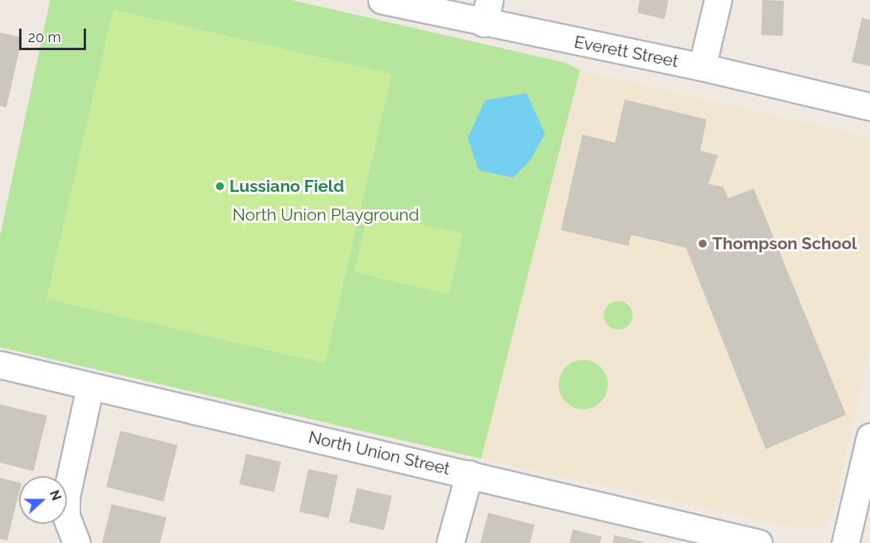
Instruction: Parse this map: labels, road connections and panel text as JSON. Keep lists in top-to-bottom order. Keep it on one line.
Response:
{"streets":{"street":["Everett Street","North Union Street"]},"parks":["North Union Playground"],"places":["Lussiano Field","Thompson School"],"scale_bar":"20 m","north":"right"}
